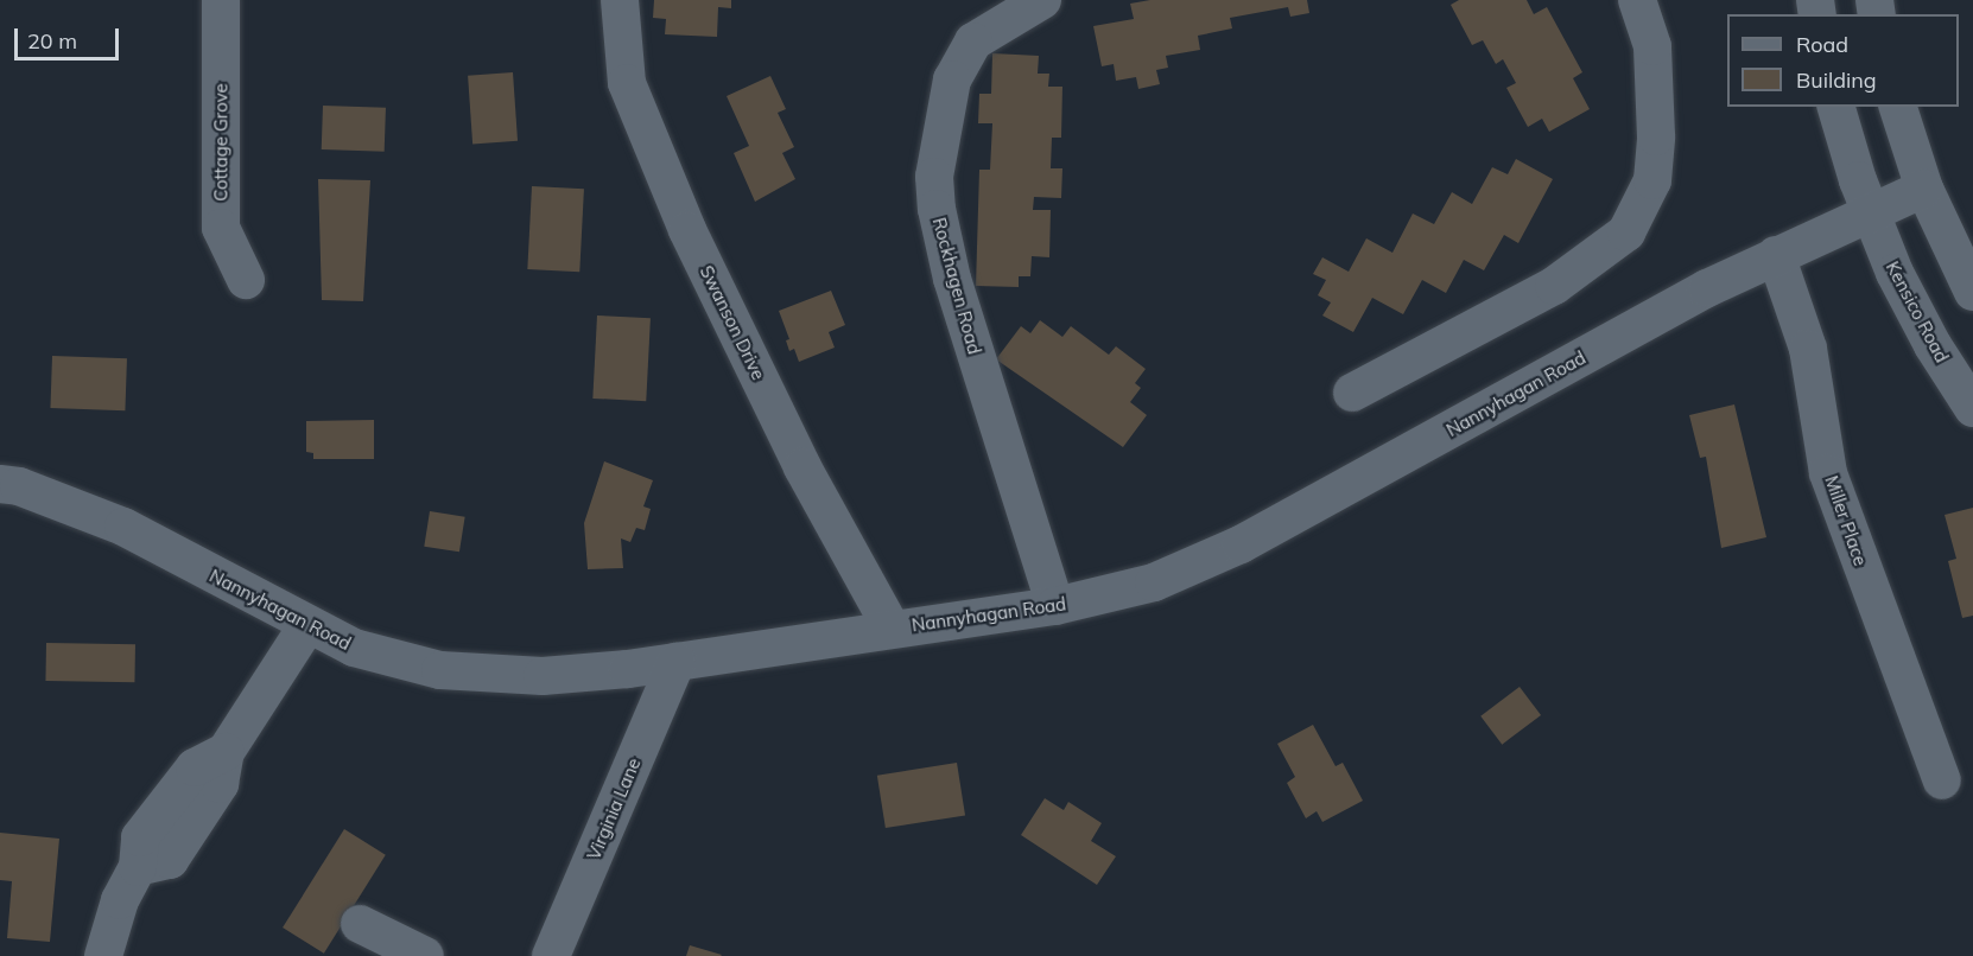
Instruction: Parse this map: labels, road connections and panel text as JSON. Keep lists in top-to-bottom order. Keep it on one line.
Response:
{"streets":{"street":["Cottage Grove","Rockhagen Road","Kensico Road","Swanson Drive","Nannyhagan Road","Miller Place","Virginia Lane"]},"crossings":[["Rockhagen Road","Nannyhagan Road"],["Kensico Road","Nannyhagan Road"],["Swanson Drive","Nannyhagan Road"],["Nannyhagan Road","Miller Place"],["Nannyhagan Road","Virginia Lane"]],"legend":["Road","Building"],"scale_bar":"20 m"}
